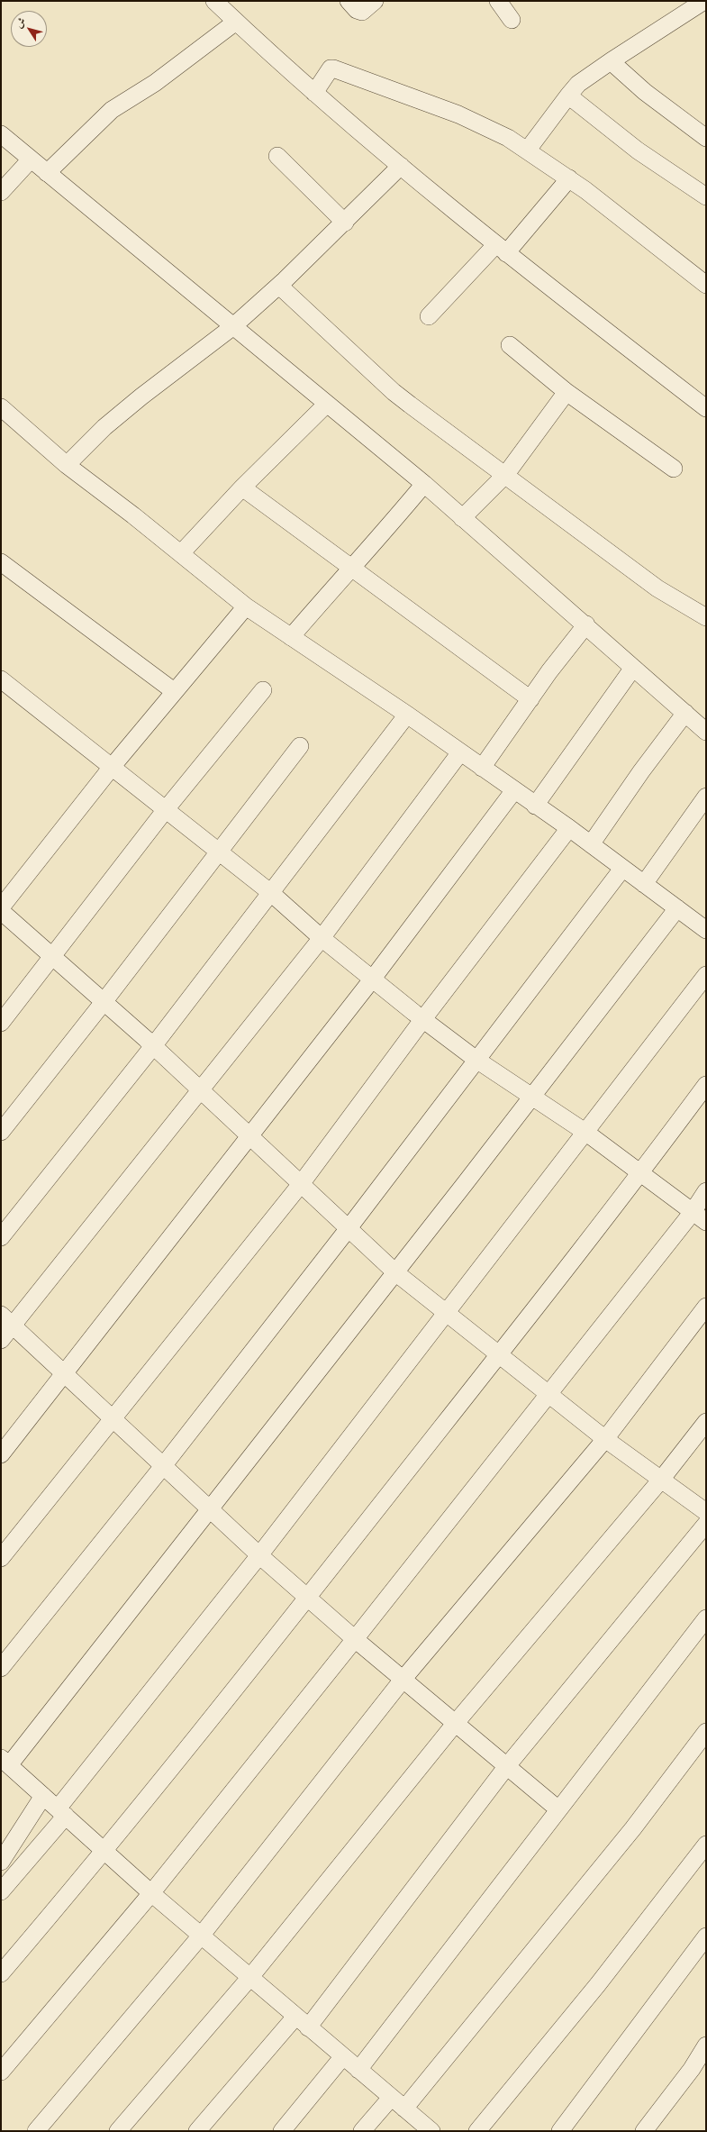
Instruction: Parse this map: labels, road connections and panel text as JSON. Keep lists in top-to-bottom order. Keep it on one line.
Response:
{"north":"top left"}
